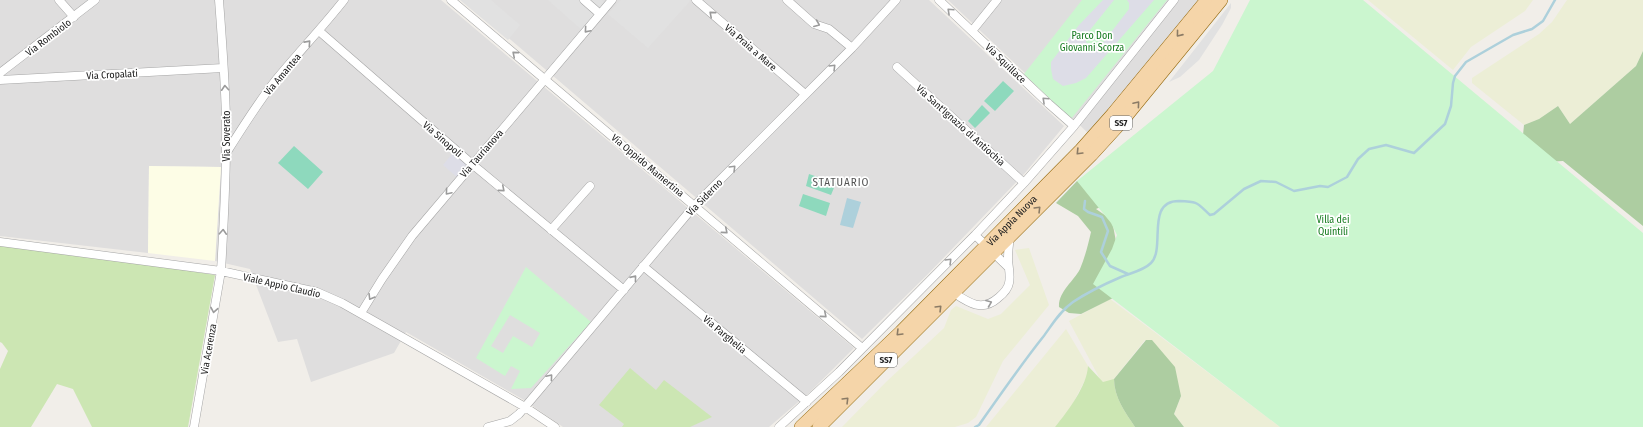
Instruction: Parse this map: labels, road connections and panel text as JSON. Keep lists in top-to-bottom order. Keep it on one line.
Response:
{"streets":{"main road":["SS7","Via Appia Nuova"],"street":["Via Rombiolo","Via Praia a Mare","Via Squillace","Via Cropalati","Via Amantea","Via Sant'Ignazio di Antiochia","Via Soverato","Via Sinopoli","Via Taurianova","Via Oppido Mamertina","Via Siderno","Viale Appio Claudio","Via Parghelia","Via Acerenza"]},"crossings":[["Via Praia a Mare","Via Siderno"],["Via Squillace","Via Appia Nuova"],["Via Cropalati","Via Soverato"],["Via Amantea","Via Soverato"],["Via Amantea","Via Sinopoli"],["Via Sant'Ignazio di Antiochia","Via Appia Nuova"],["Via Soverato","Viale Appio Claudio"],["Via Soverato","Via Acerenza"],["Via Sinopoli","Via Taurianova"],["Via Sinopoli","Via Siderno"],["Via Taurianova","Via Oppido Mamertina"],["Via Taurianova","Viale Appio Claudio"],["Via Oppido Mamertina","Via Siderno"],["Via Oppido Mamertina","Via Appia Nuova"],["Via Siderno","Viale Appio Claudio"],["Via Siderno","Via Parghelia"],["Via Appia Nuova","Via Parghelia"],["Viale Appio Claudio","Via Acerenza"]],"one_way":["Via Squillace","Via Amantea","Via Soverato","Via Taurianova","Via Siderno","Via Acerenza"],"districts":["STATUARIO"],"parks":["Parco Don Giovanni Scorza","Villa dei Quintili"]}
